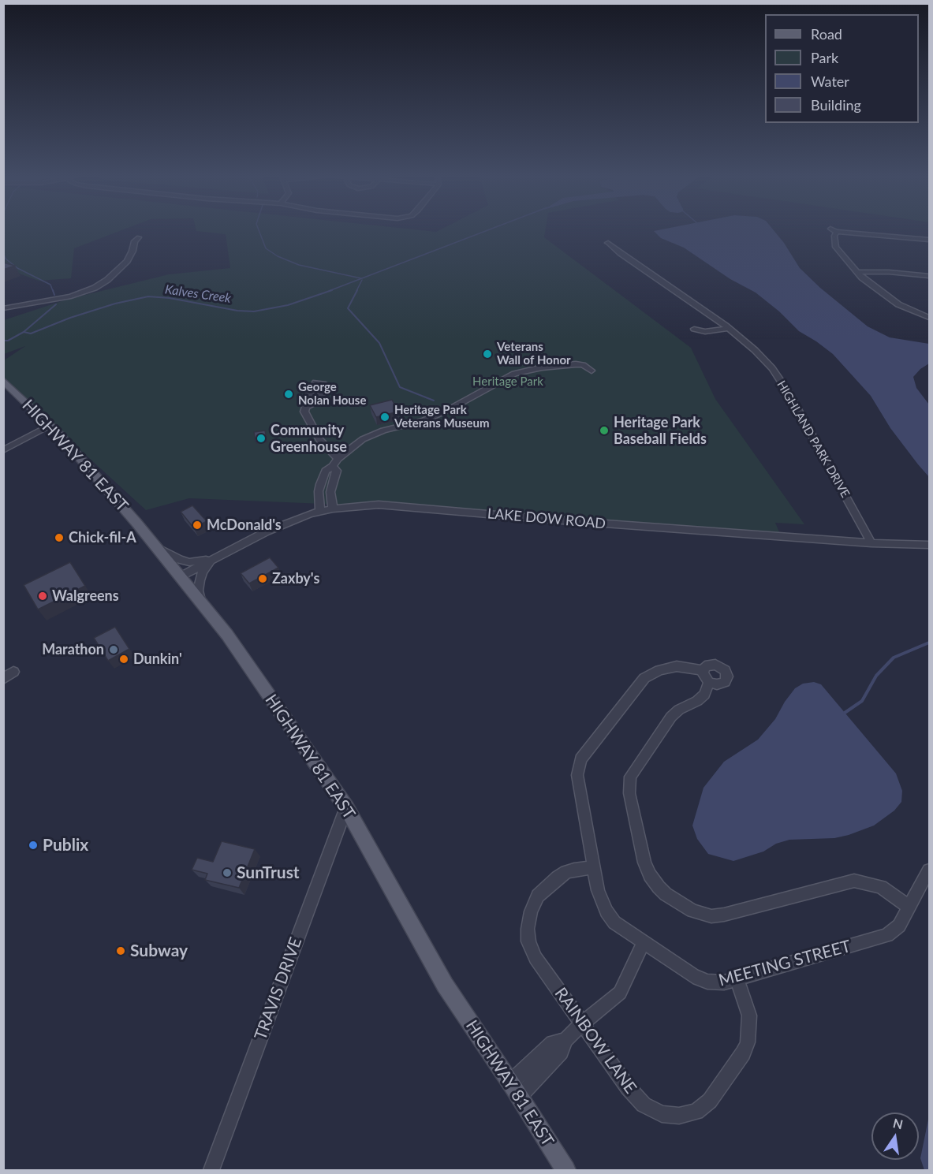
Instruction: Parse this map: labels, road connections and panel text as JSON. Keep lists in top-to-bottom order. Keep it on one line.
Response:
{"streets":{"main road":["HIGHWAY 81 EAST"],"street":["HIGHLAND PARK DRIVE","LAKE DOW ROAD","MEETING STREET","TRAVIS DRIVE","RAINBOW LANE"]},"crossings":[["HIGHLAND PARK DRIVE","LAKE DOW ROAD"],["HIGHWAY 81 EAST","LAKE DOW ROAD"],["HIGHWAY 81 EAST","TRAVIS DRIVE"],["MEETING STREET","RAINBOW LANE"]],"water":["Kalves Creek"],"parks":["Heritage Park"],"places":["Veterans Wall of Honor","George Nolan House","Heritage Park Veterans Museum","Heritage Park Baseball Fields","Community Greenhouse","McDonald's","Chick-fil-A","Zaxby's","Walgreens","Marathon","Dunkin'","Publix","SunTrust","Subway"],"legend":["Road","Park","Water","Building"],"north":"top"}
